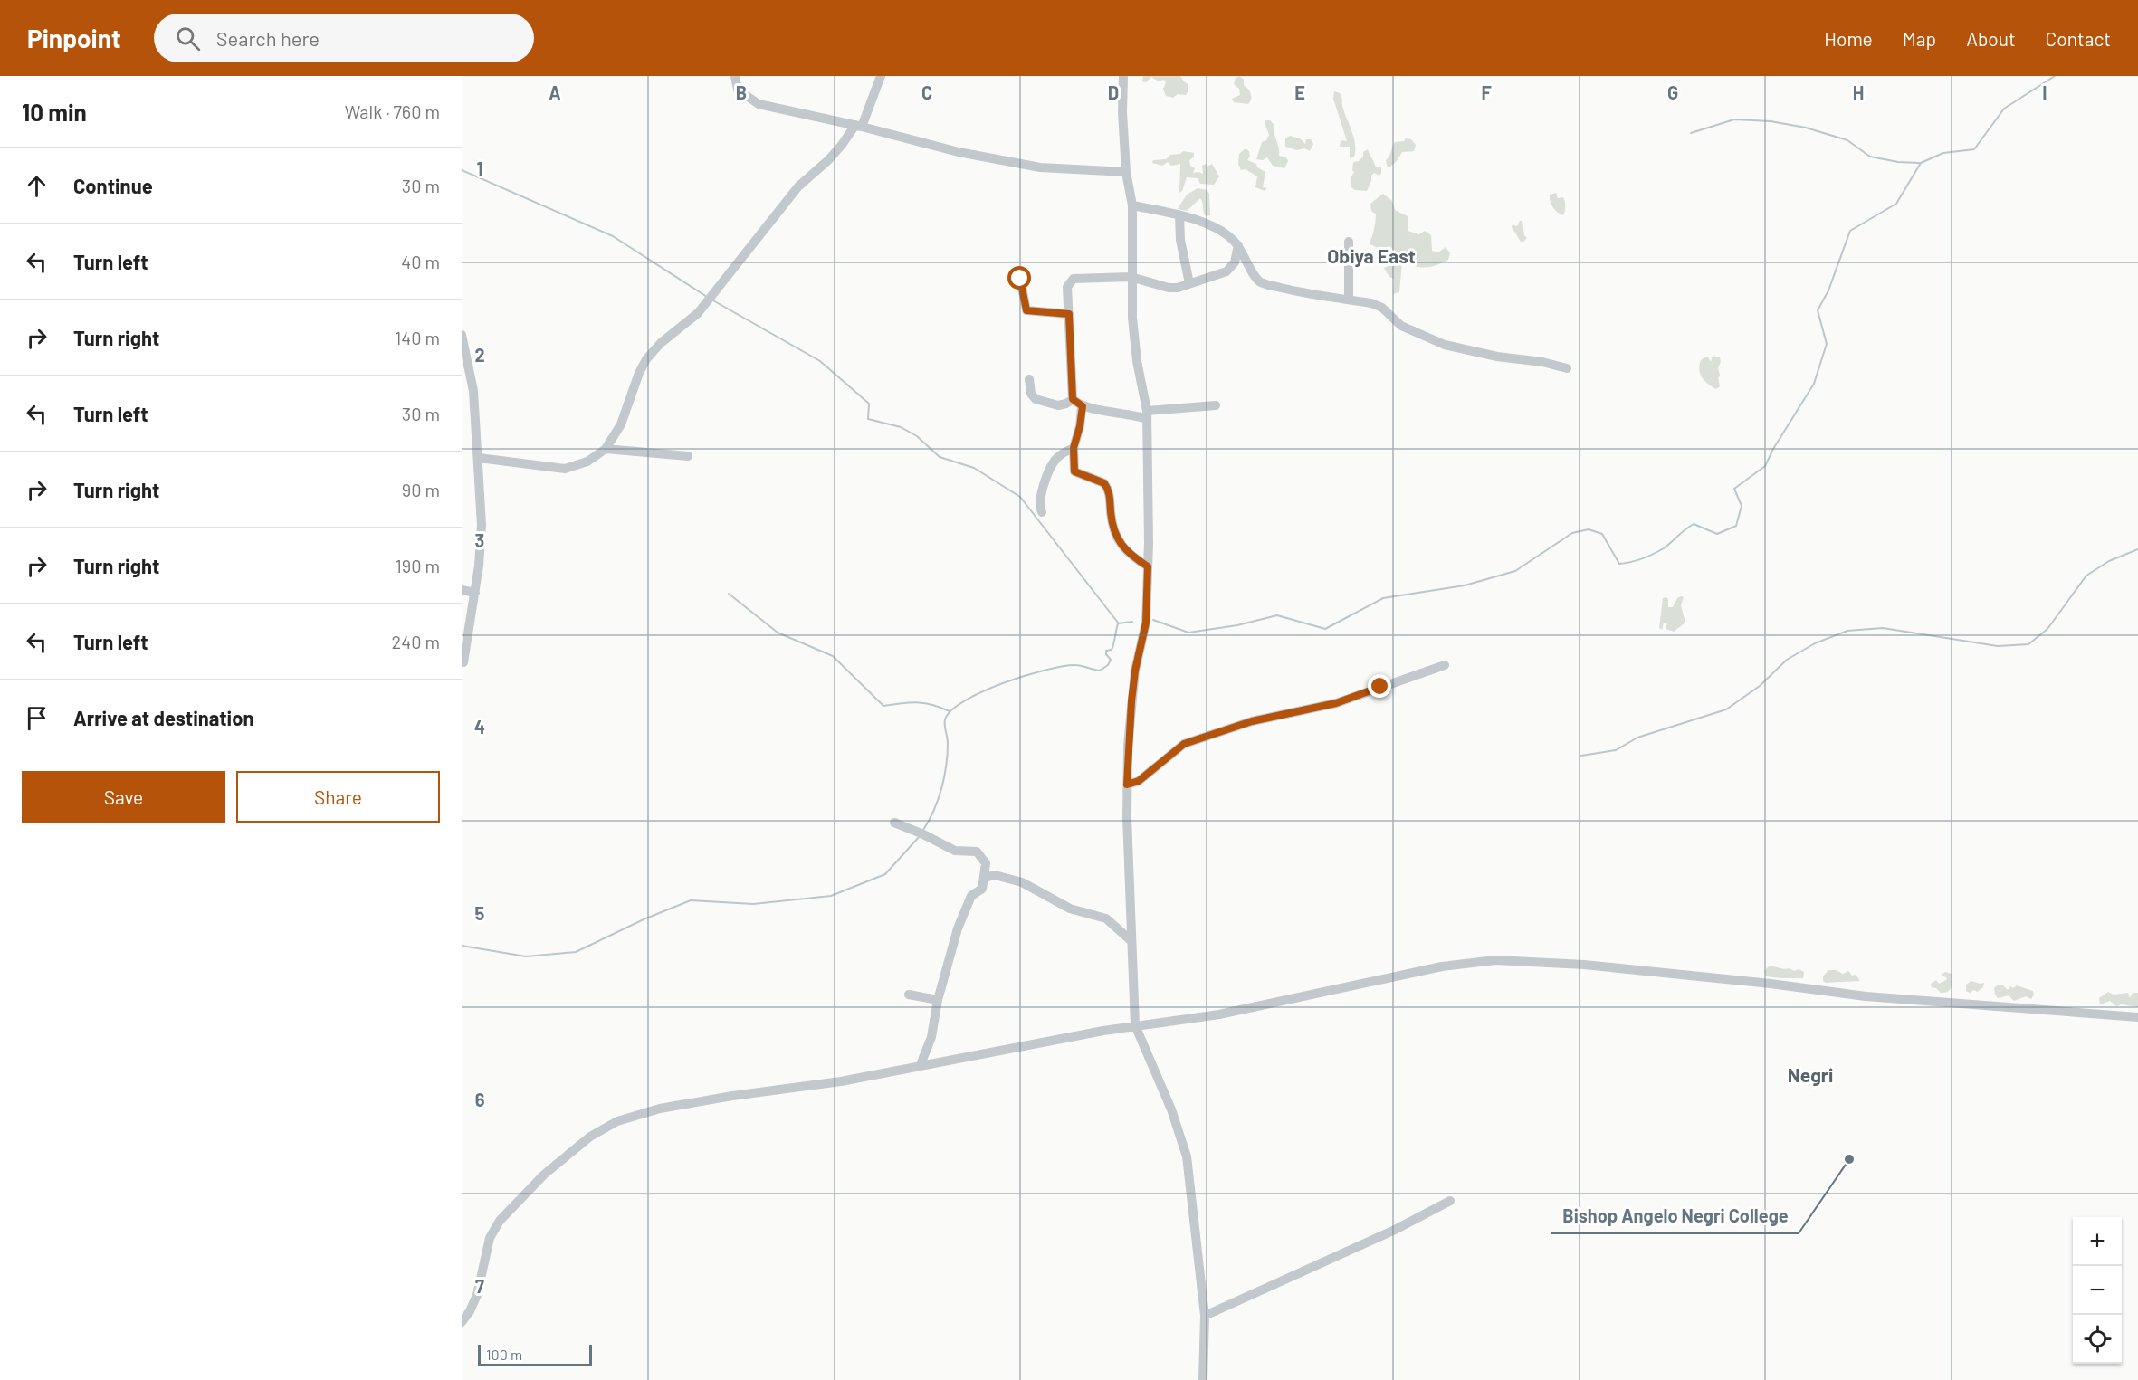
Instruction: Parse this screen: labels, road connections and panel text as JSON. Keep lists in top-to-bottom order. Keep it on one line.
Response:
{"districts":["Obiya East","Negri"],"places":["Bishop Angelo Negri College"],"scale_bar":"100 m","page":{"header":"Pinpoint","search":"Search here","nav":["Home","Map","About","Contact"],"heading":["10 min","Walk · 760 m"],"list":[["Continue","30 m"],["Turn left","40 m"],["Turn right","140 m"],["Turn left","30 m"],["Turn right","90 m"],["Turn right","190 m"],["Turn left","240 m"],"Arrive at destination"],"buttons":["Save","Share"],"map_buttons":["+","−"],"scale":"100 m"},"grid":{"columns":["A","B","C","D","E","F","G","H","I"],"rows":["1","2","3","4","5","6","7"]}}
